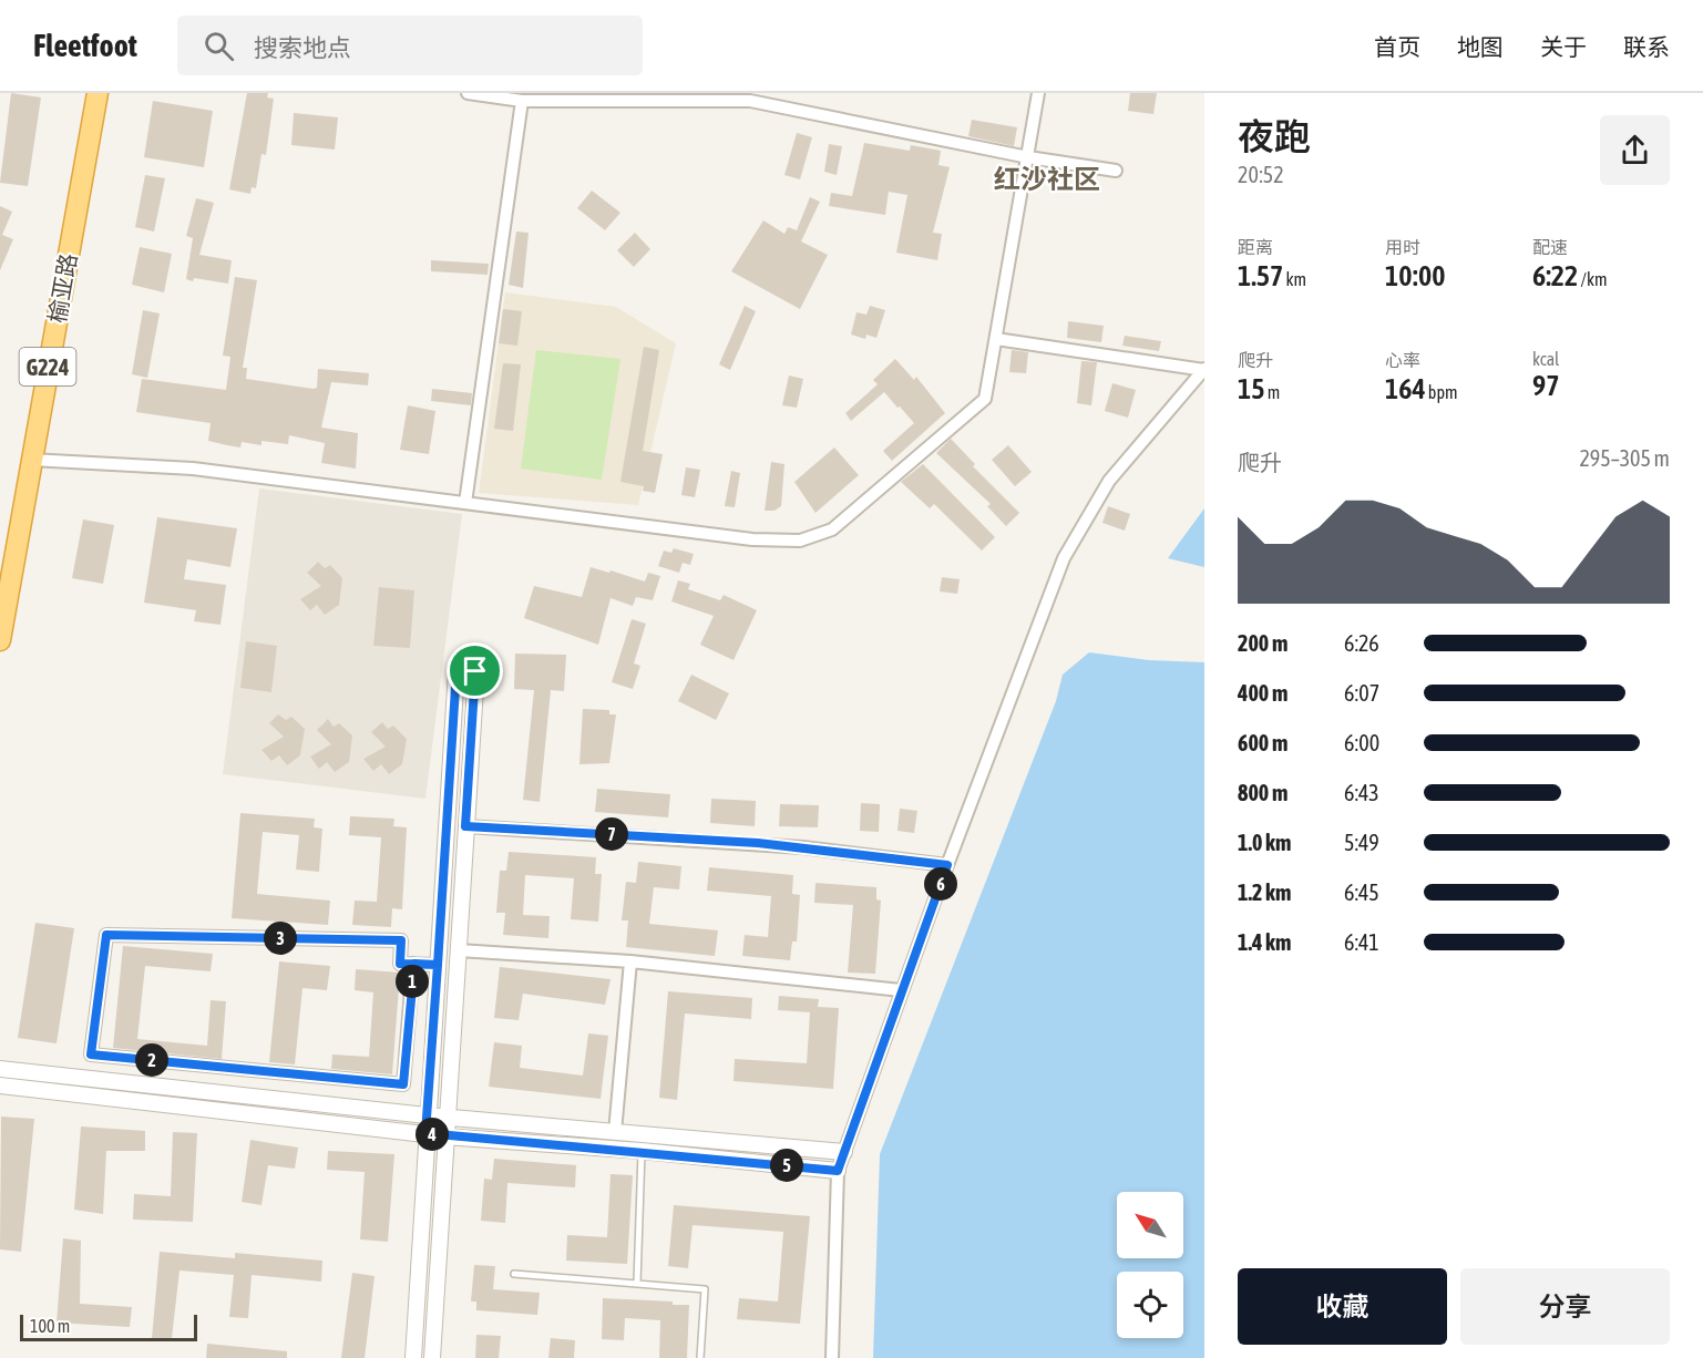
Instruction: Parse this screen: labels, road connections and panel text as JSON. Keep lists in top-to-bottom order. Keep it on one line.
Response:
{"streets":{"highway":["榆亚路","G224"]},"districts":["红沙社区"],"scale_bar":"100 m","north":"top left","page":{"header":"Fleetfoot","search":"搜索地点","nav":["首页","地图","关于","联系"],"heading":["夜跑","20:52"],"stats":[["距离","1.57 km"],["用时","10:00"],["配速","6:22 /km"],["爬升","15 m"],["心率","164 bpm"],["kcal","97"]],"chart":["爬升","295–305 m"],"list":[{"name":"200 m","note":"6:26"},{"name":"400 m","note":"6:07"},{"name":"600 m","note":"6:00"},{"name":"800 m","note":"6:43"},{"name":"1.0 km","note":"5:49"},{"name":"1.2 km","note":"6:45"},{"name":"1.4 km","note":"6:41"}],"pins":["7","6","3","1","2","4","5"],"buttons":["收藏","分享"],"scale":"100 m"}}
